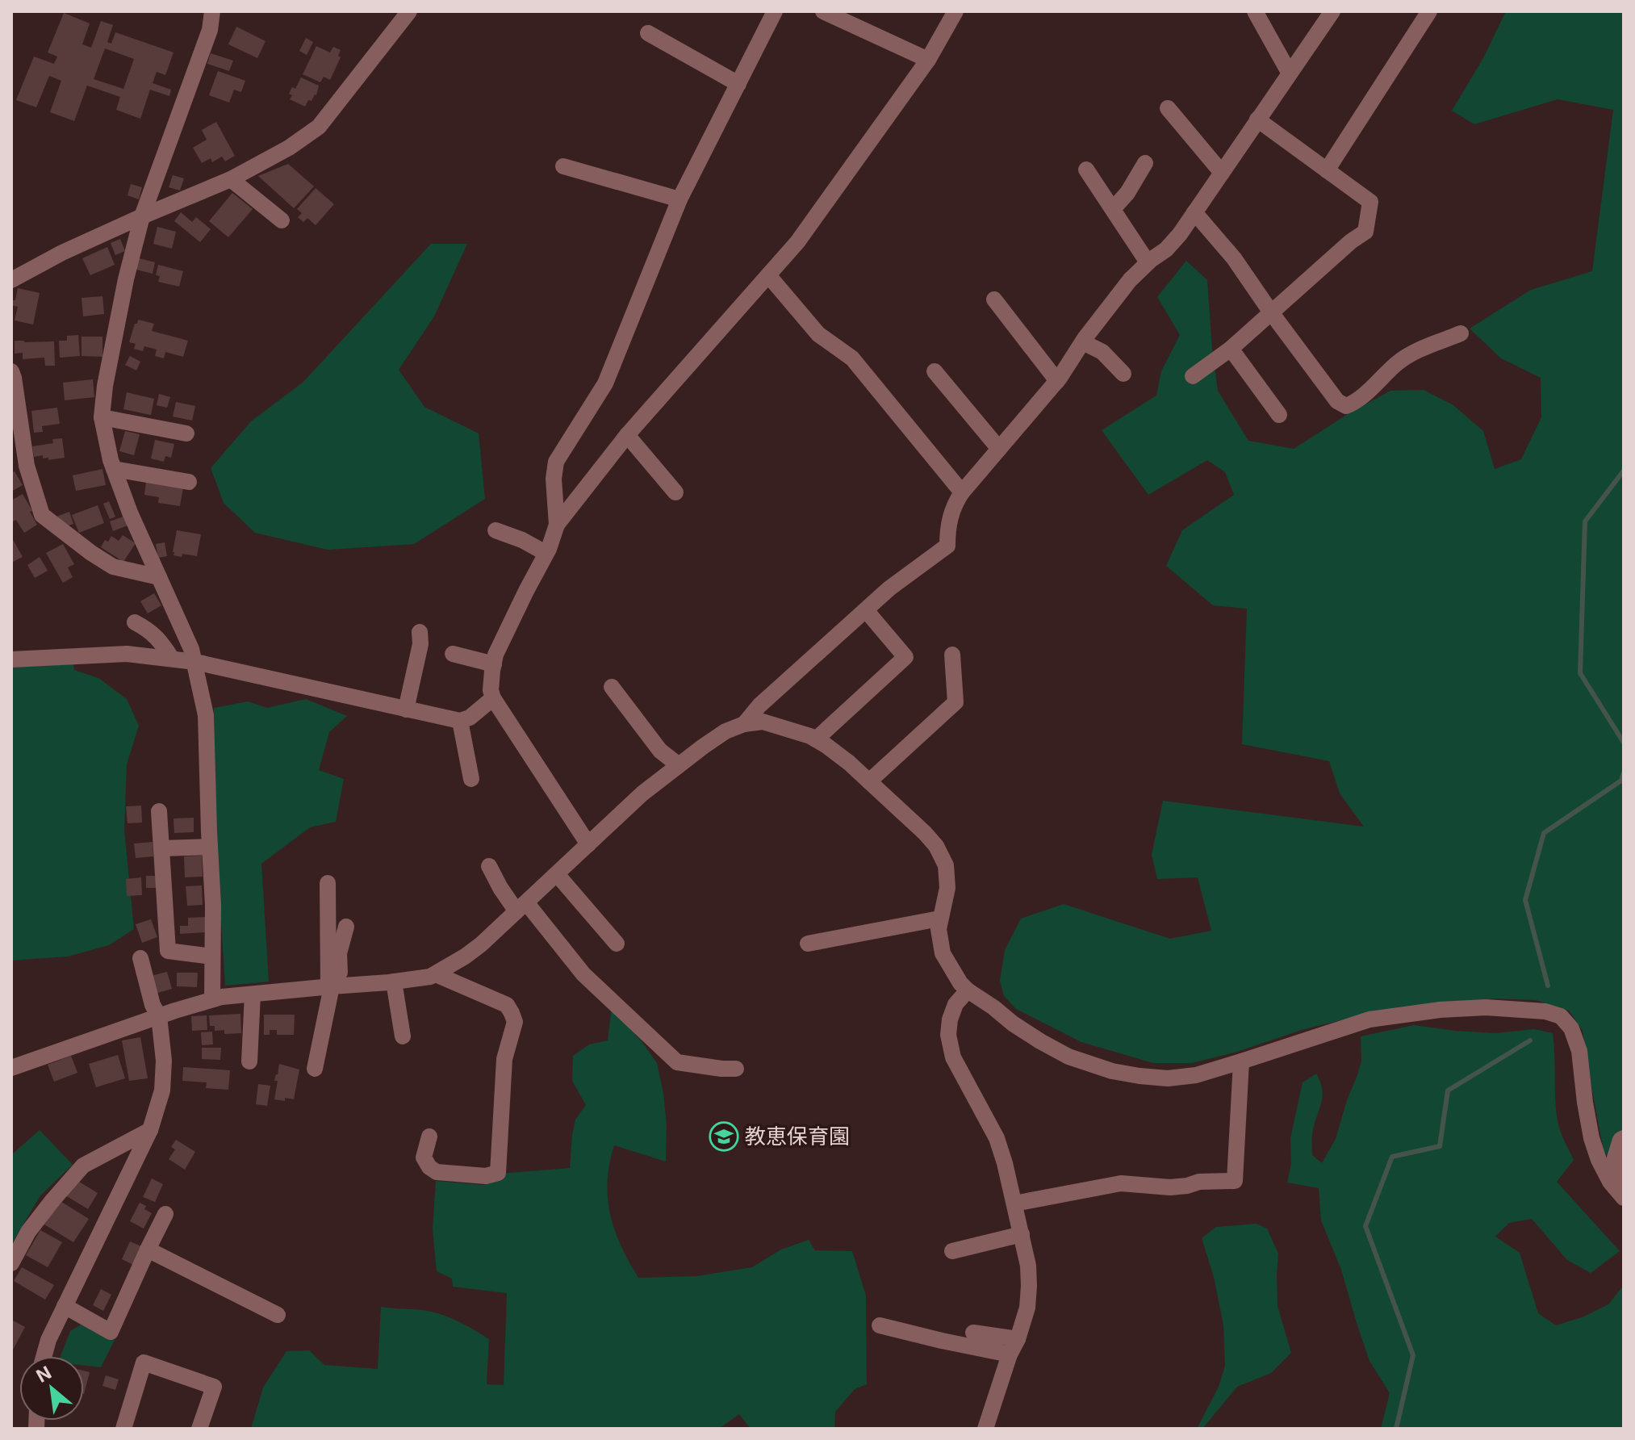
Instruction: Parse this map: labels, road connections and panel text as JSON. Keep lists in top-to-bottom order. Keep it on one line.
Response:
{"places":{"school or university":["教恵保育園"]},"north":"top left"}
